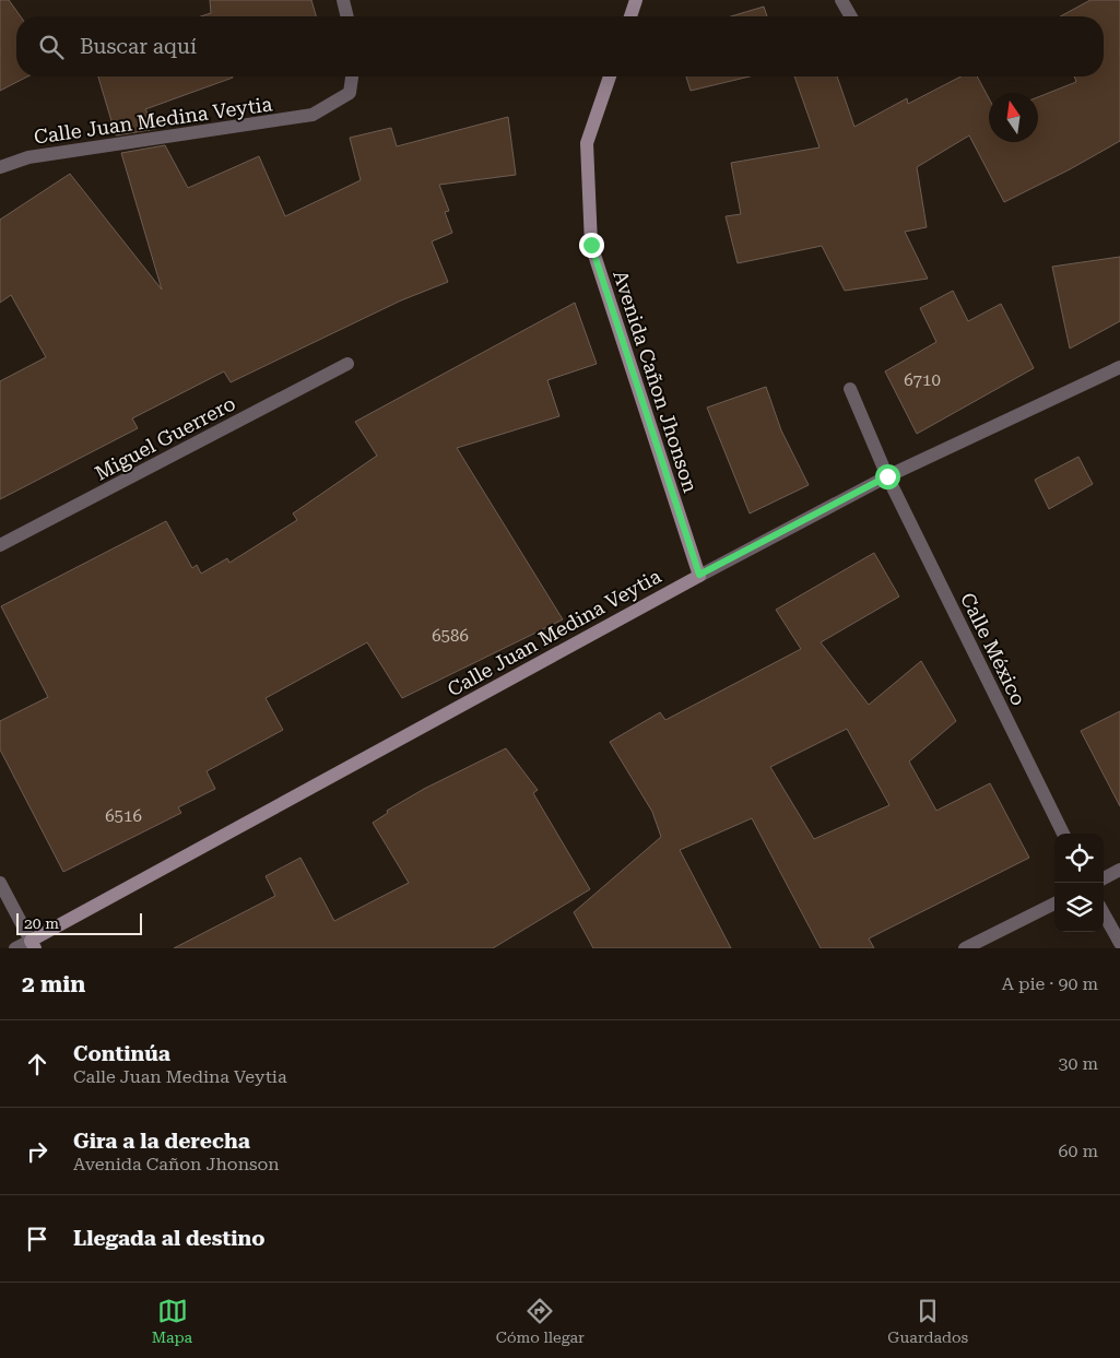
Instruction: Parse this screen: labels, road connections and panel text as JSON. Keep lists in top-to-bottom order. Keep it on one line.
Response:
{"streets":{"main road":["Calle Juan Medina Veytia","Avenida Cañon Jhonson"],"street":["Miguel Guerrero","Calle México"]},"crossings":[["Calle Juan Medina Veytia","Avenida Cañon Jhonson"],["Calle Juan Medina Veytia","Calle México"]],"house_numbers":["6710","6586","6516"],"scale_bar":"20 m","north":"top","page":{"search":"Buscar aquí","scale":"20 m","heading":["2 min","A pie · 90 m"],"list":[["Continúa","Calle Juan Medina Veytia","30 m"],["Gira a la derecha","Avenida Cañon Jhonson","60 m"],"Llegada al destino"],"nav":["Mapa","Cómo llegar","Guardados"]}}
